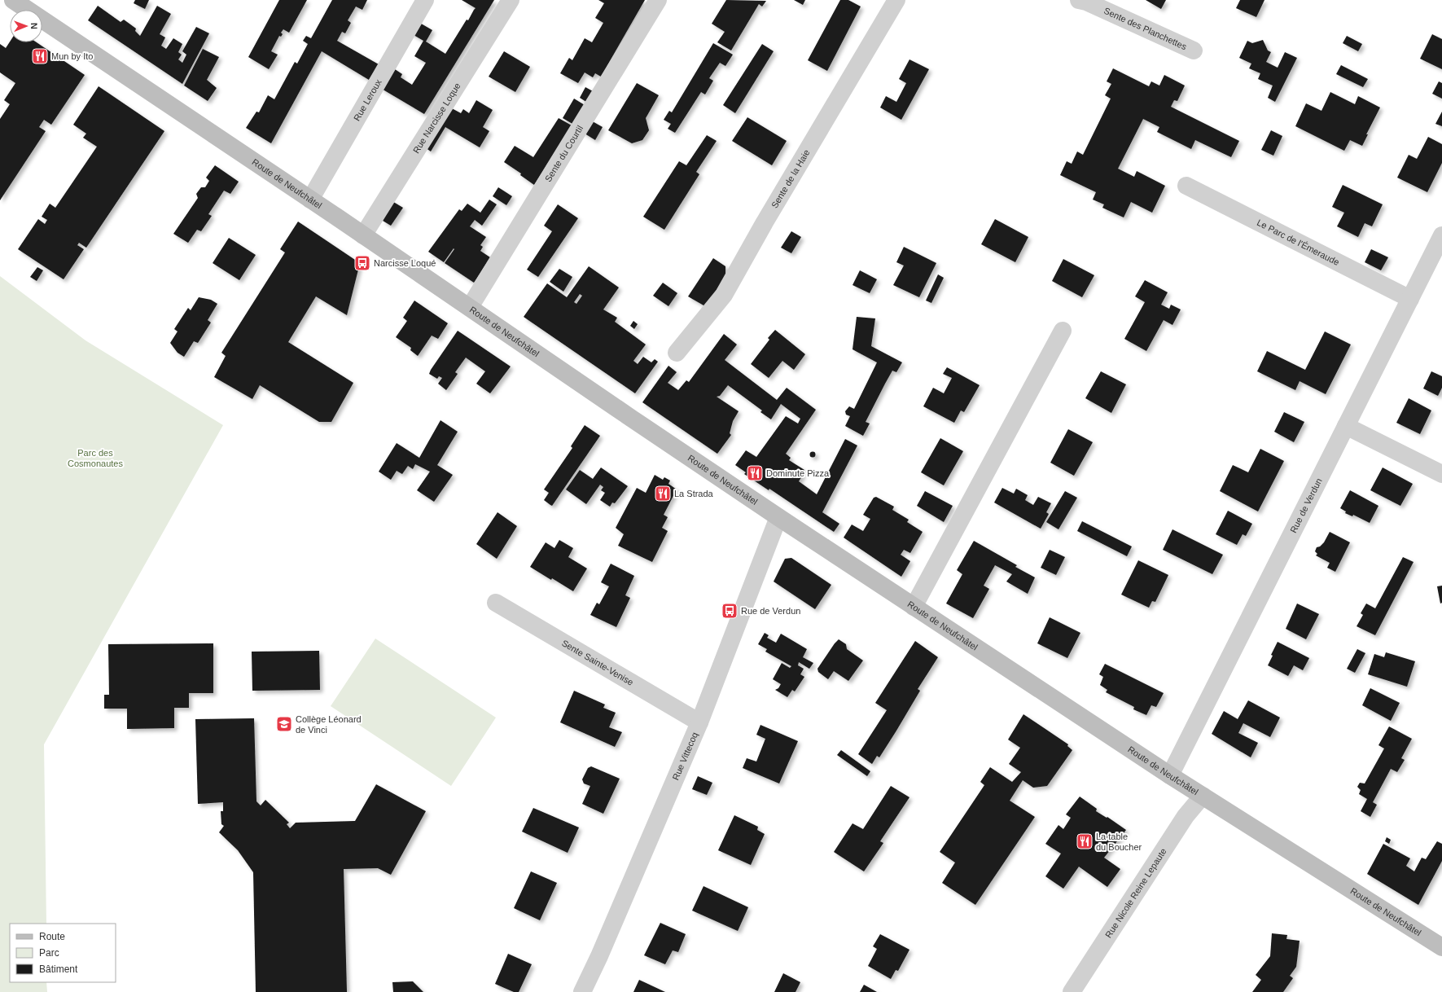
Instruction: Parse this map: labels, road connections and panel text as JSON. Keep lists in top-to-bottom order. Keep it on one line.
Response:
{"streets":{"main road":["Route de Neufchâtel"],"street":["Sente des Planchettes","Rue Leroux","Rue Narcisse Loque","Sente du Courtil","Sente de la Haie","Le Parc de l'Émeraude","Rue de Verdun","Sente Sainte-Venise","Rue Vittecoq","Rue Nicole Reine Lepaute"]},"crossings":[["Rue Leroux","Route de Neufchâtel"],["Rue Narcisse Loque","Route de Neufchâtel"],["Sente du Courtil","Route de Neufchâtel"],["Route de Neufchâtel","Rue de Verdun"],["Route de Neufchâtel","Rue Vittecoq"],["Route de Neufchâtel","Rue Nicole Reine Lepaute"],["Le Parc de l'Émeraude","Rue de Verdun"],["Sente Sainte-Venise","Rue Vittecoq"]],"parks":["Parc des Cosmonautes"],"places":{"restaurant":["Mun by Ito","Dominute Pizza","La Strada","La table du Boucher"],"bus stop":["Narcisse Loqué","Rue de Verdun"],"school or university":["Collège Léonard de Vinci"]},"legend":["Route","Parc","Bâtiment"],"north":"right"}
